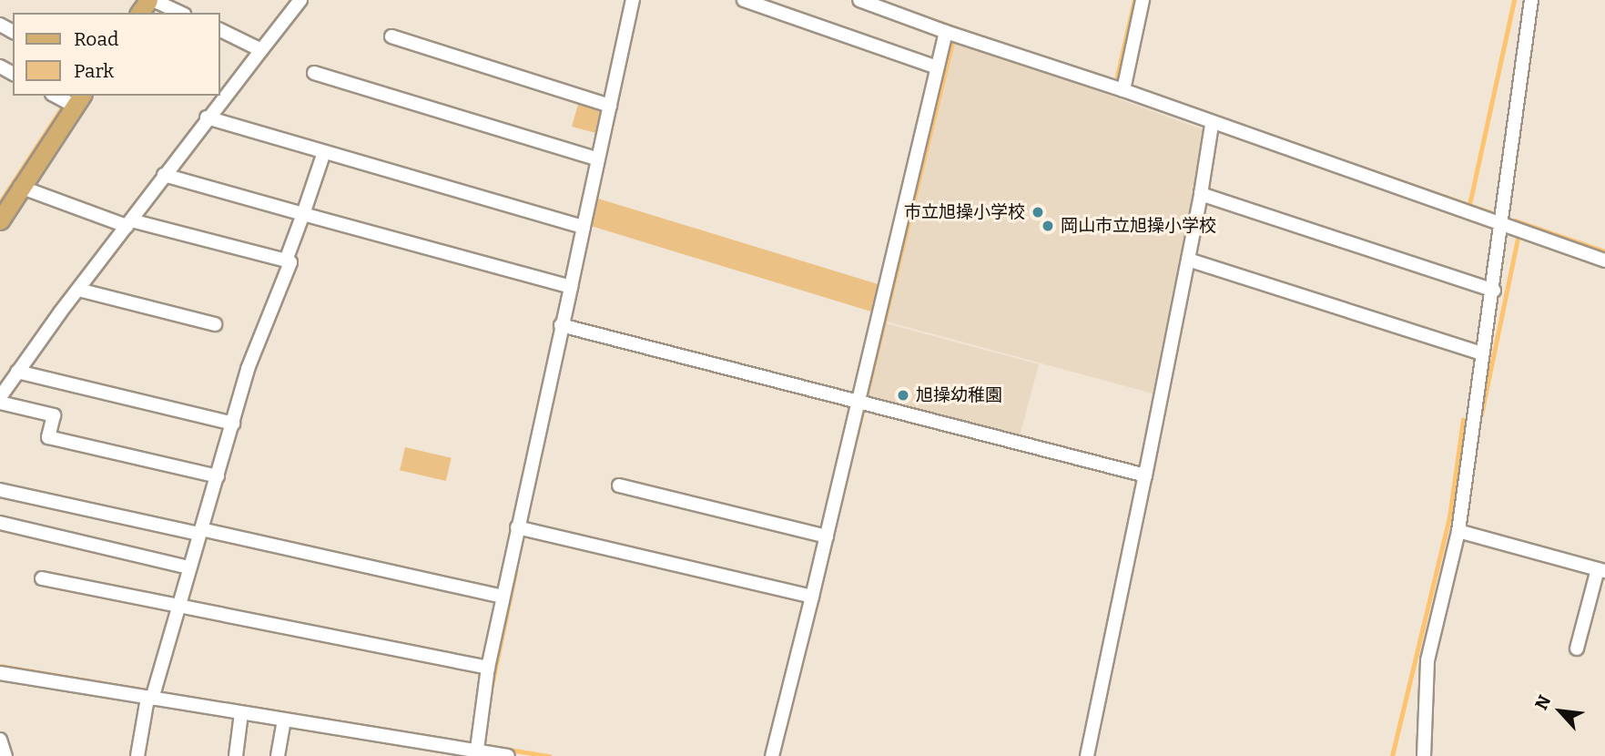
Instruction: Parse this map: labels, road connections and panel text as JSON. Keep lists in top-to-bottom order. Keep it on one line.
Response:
{"places":["市立旭操小学校","岡山市立旭操小学校","旭操幼稚園"],"legend":["Road","Park"],"north":"top left"}
